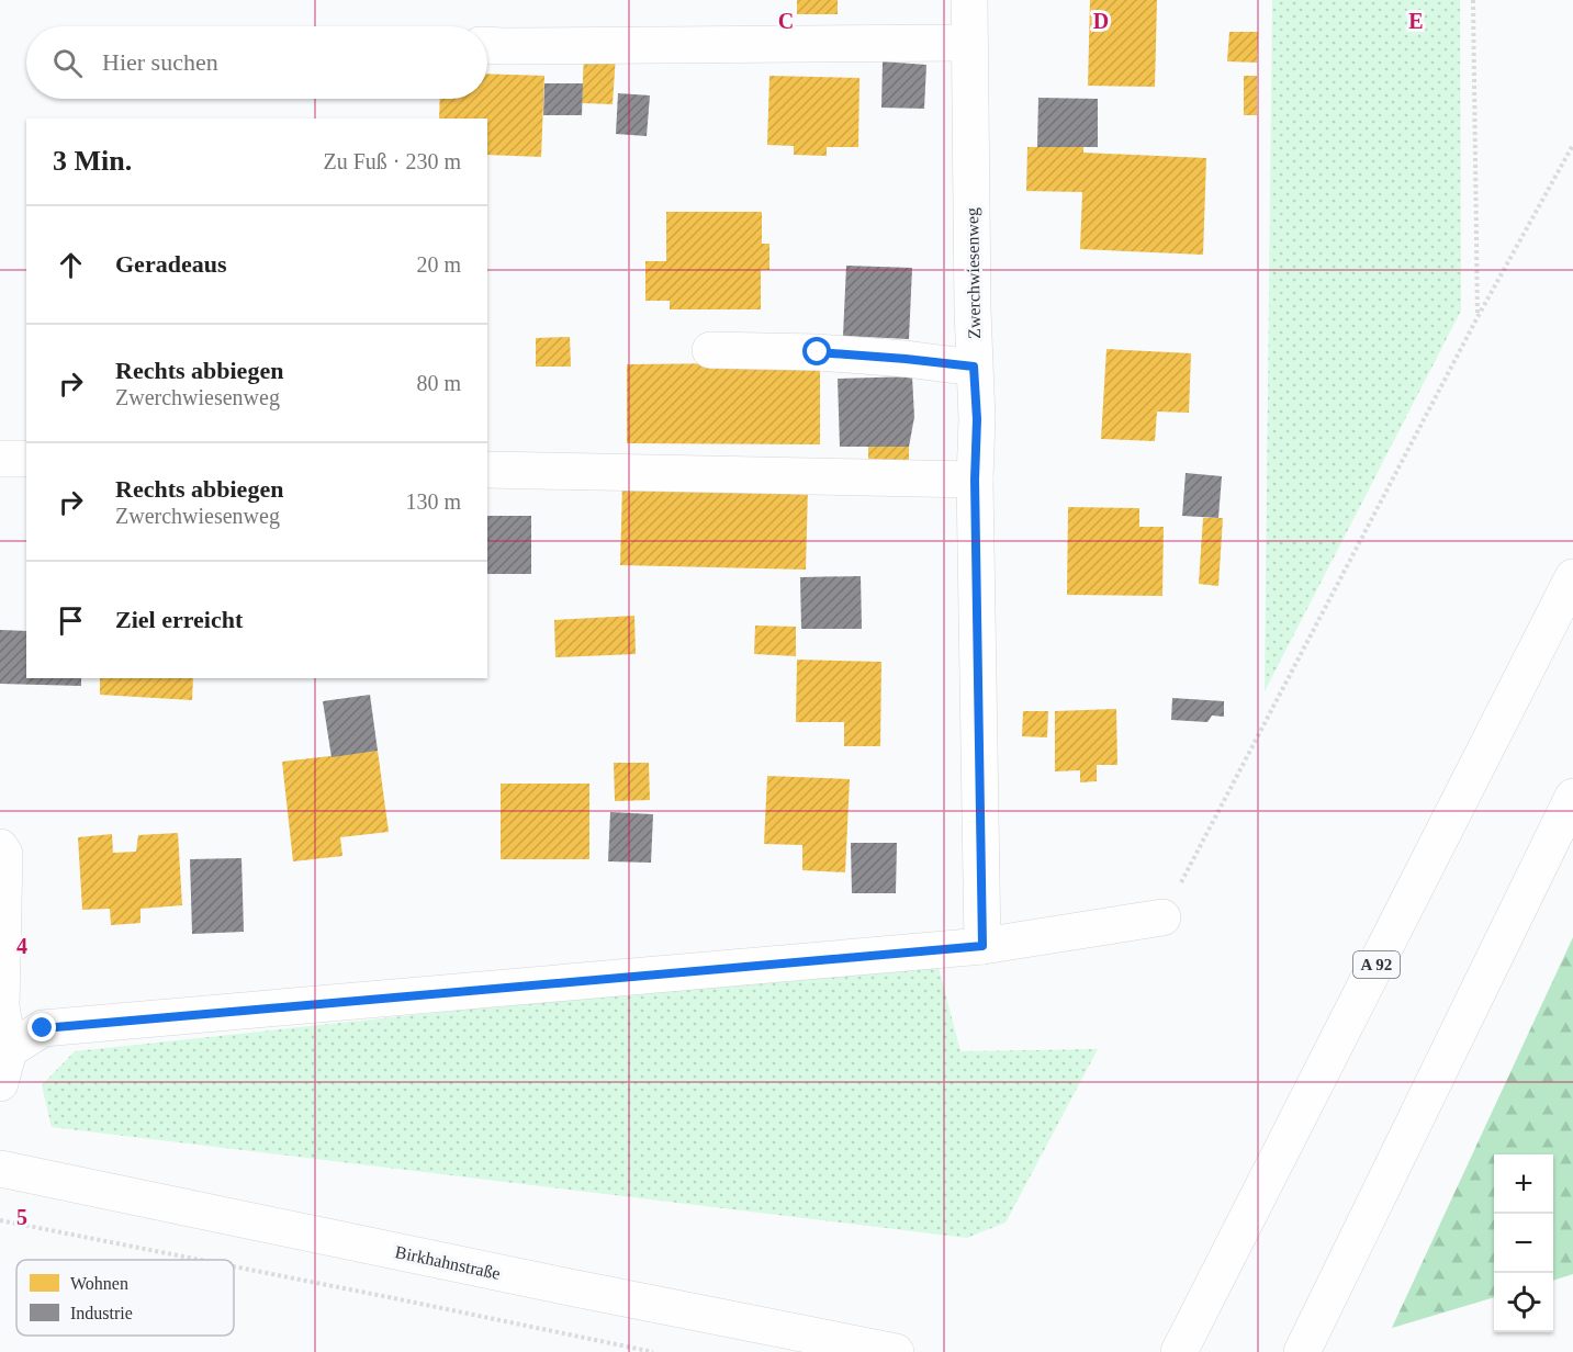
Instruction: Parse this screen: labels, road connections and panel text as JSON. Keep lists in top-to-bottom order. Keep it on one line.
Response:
{"streets":{"main road":["Zwerchwiesenweg","A 92","Birkhahnstraße"]},"legend":["Wohnen","Industrie"],"page":{"search":"Hier suchen","heading":["3 Min.","Zu Fuß · 230 m"],"list":[["Geradeaus","20 m"],["Rechts abbiegen","Zwerchwiesenweg","80 m"],["Rechts abbiegen","Zwerchwiesenweg","130 m"],"Ziel erreicht"],"map_buttons":["+","−"]},"grid":{"columns":["C","D","E"],"rows":["4","5"]}}
